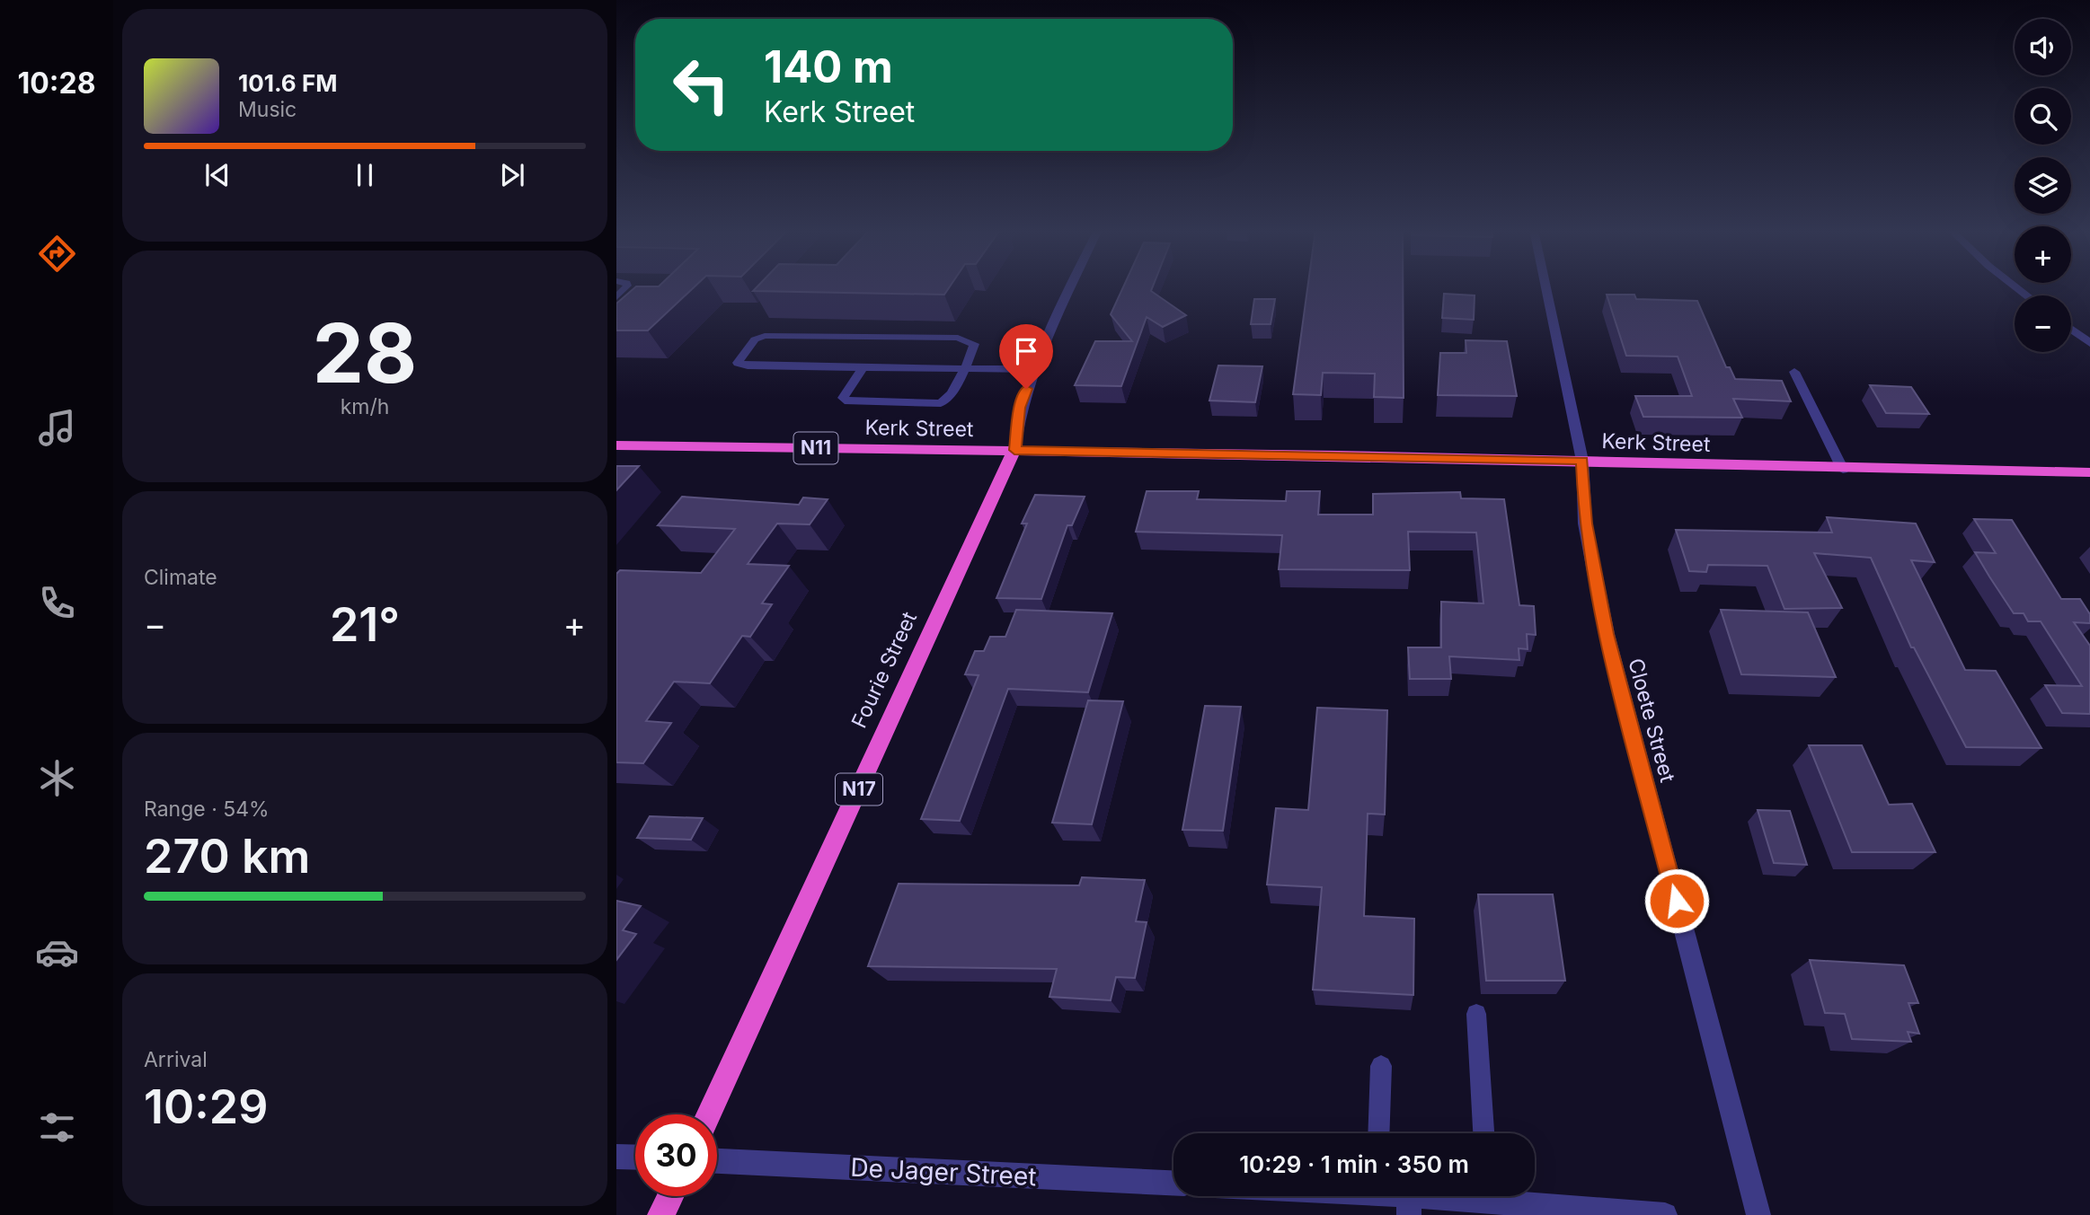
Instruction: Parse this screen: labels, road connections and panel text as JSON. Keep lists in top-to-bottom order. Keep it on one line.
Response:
{"streets":{"highway":["Kerk Street","N11","Fourie Street","N17"],"street":["Cloete Street","De Jager Street"]},"crossings":[["Kerk Street","Fourie Street"],["Kerk Street","Cloete Street"]],"page":{"tabs":"10:28","map_buttons":["+","−"],"turn":["140 m","Kerk Street"],"song":["101.6 FM","Music"],"tile":[["28","km/h"],"Climate",["Range · 54%","270 km"],["Arrival","10:29"]],"heat":["−","21°","+"],"limit":"30","trip":"10:29 · 1 min · 350 m"}}
